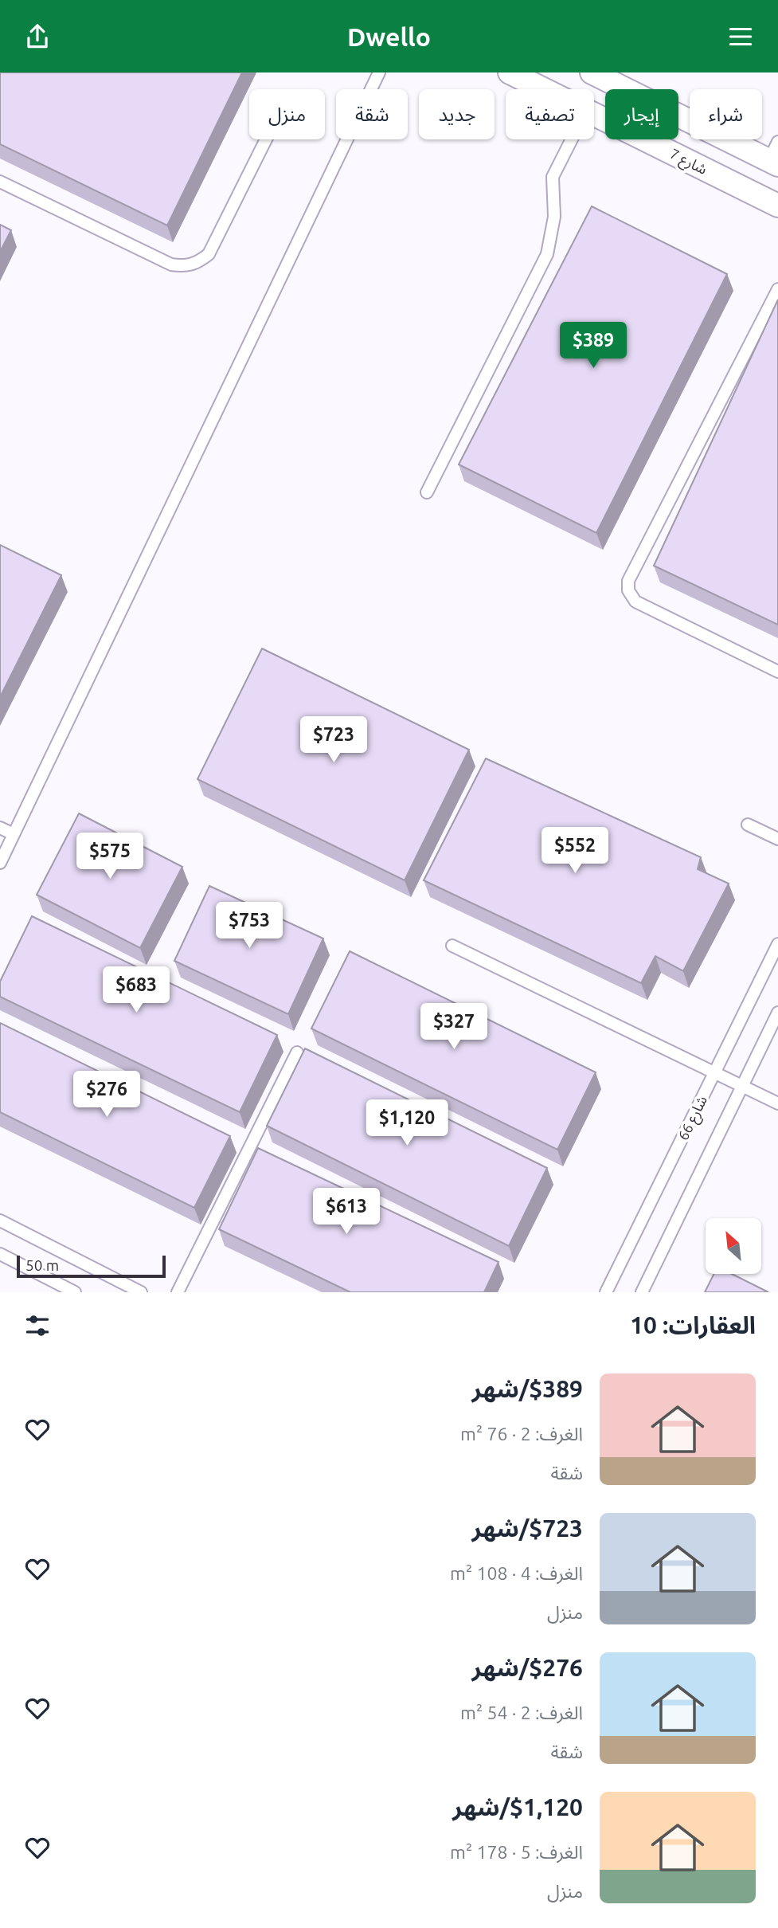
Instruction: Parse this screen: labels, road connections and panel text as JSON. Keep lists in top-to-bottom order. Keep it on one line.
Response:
{"streets":{"street":["شارع 7"],"lane":["شارع 66"]},"scale_bar":"50 m","north":"top left","page":{"header":"Dwello","chip":["شراء","إيجار","تصفية","جديد","شقة","منزل"],"price":["$389","$723","$552","$575","$753","$683","$327","$276","$1,120","$613"],"scale":"50 m","heading":"العقارات: 10","list":[{"name":"$389/شهر","note":"الغرف: 2 · 76 m² · شقة"},{"name":"$723/شهر","note":"الغرف: 4 · 108 m² · منزل"},{"name":"$276/شهر","note":"الغرف: 2 · 54 m² · شقة"},{"name":"$1,120/شهر","note":"الغرف: 5 · 178 m² · منزل"}]}}
